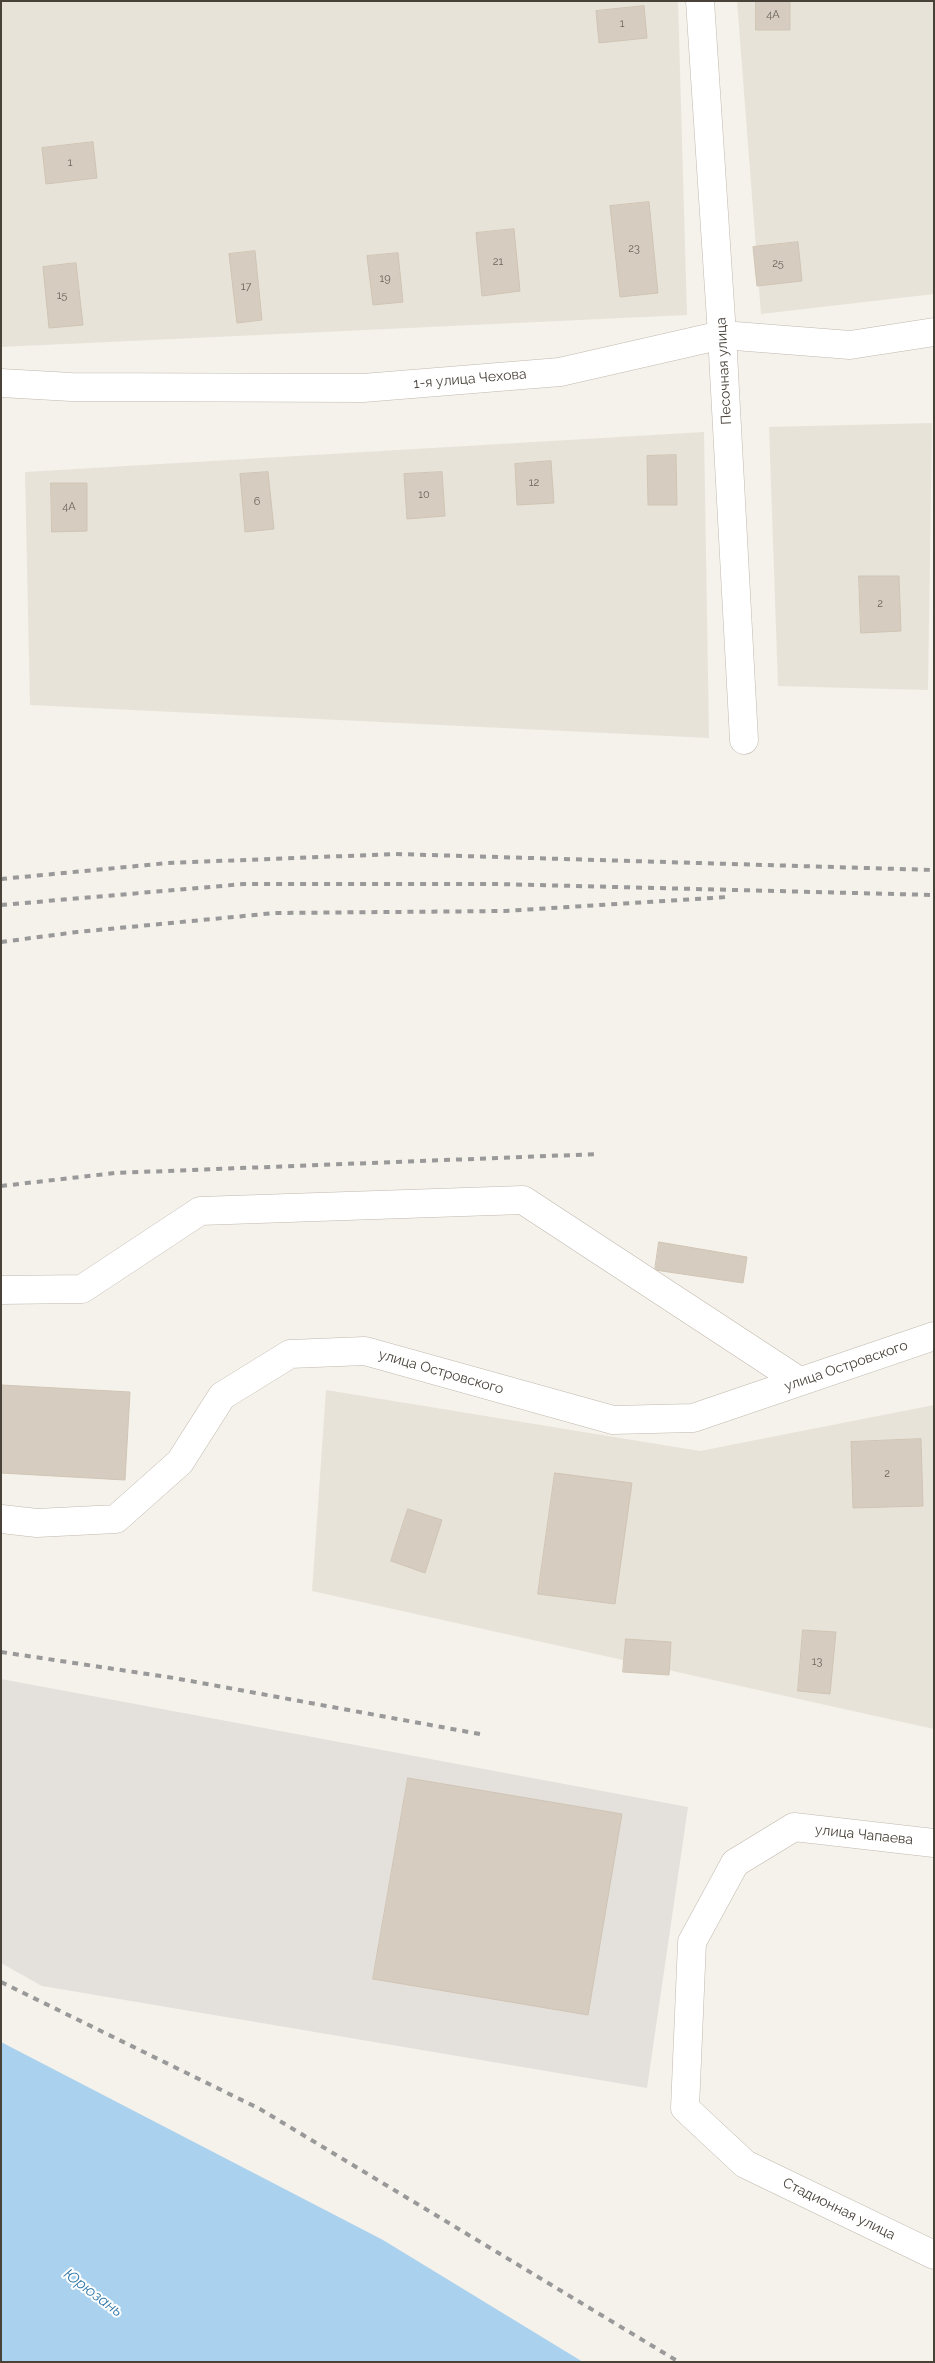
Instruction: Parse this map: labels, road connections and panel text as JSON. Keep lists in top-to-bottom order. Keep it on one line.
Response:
{"streets":{"street":["Песочная улица","1-я улица Чехова","улица Островского","улица Чапаева","Стадионная улица"]},"crossings":[["Песочная улица","1-я улица Чехова"],["улица Чапаева","Стадионная улица"]],"water":["Юрюзань"],"house_numbers":["4А","1","1","23","21","25","19","17","15","12","10","6","4А","2","2","13"]}
